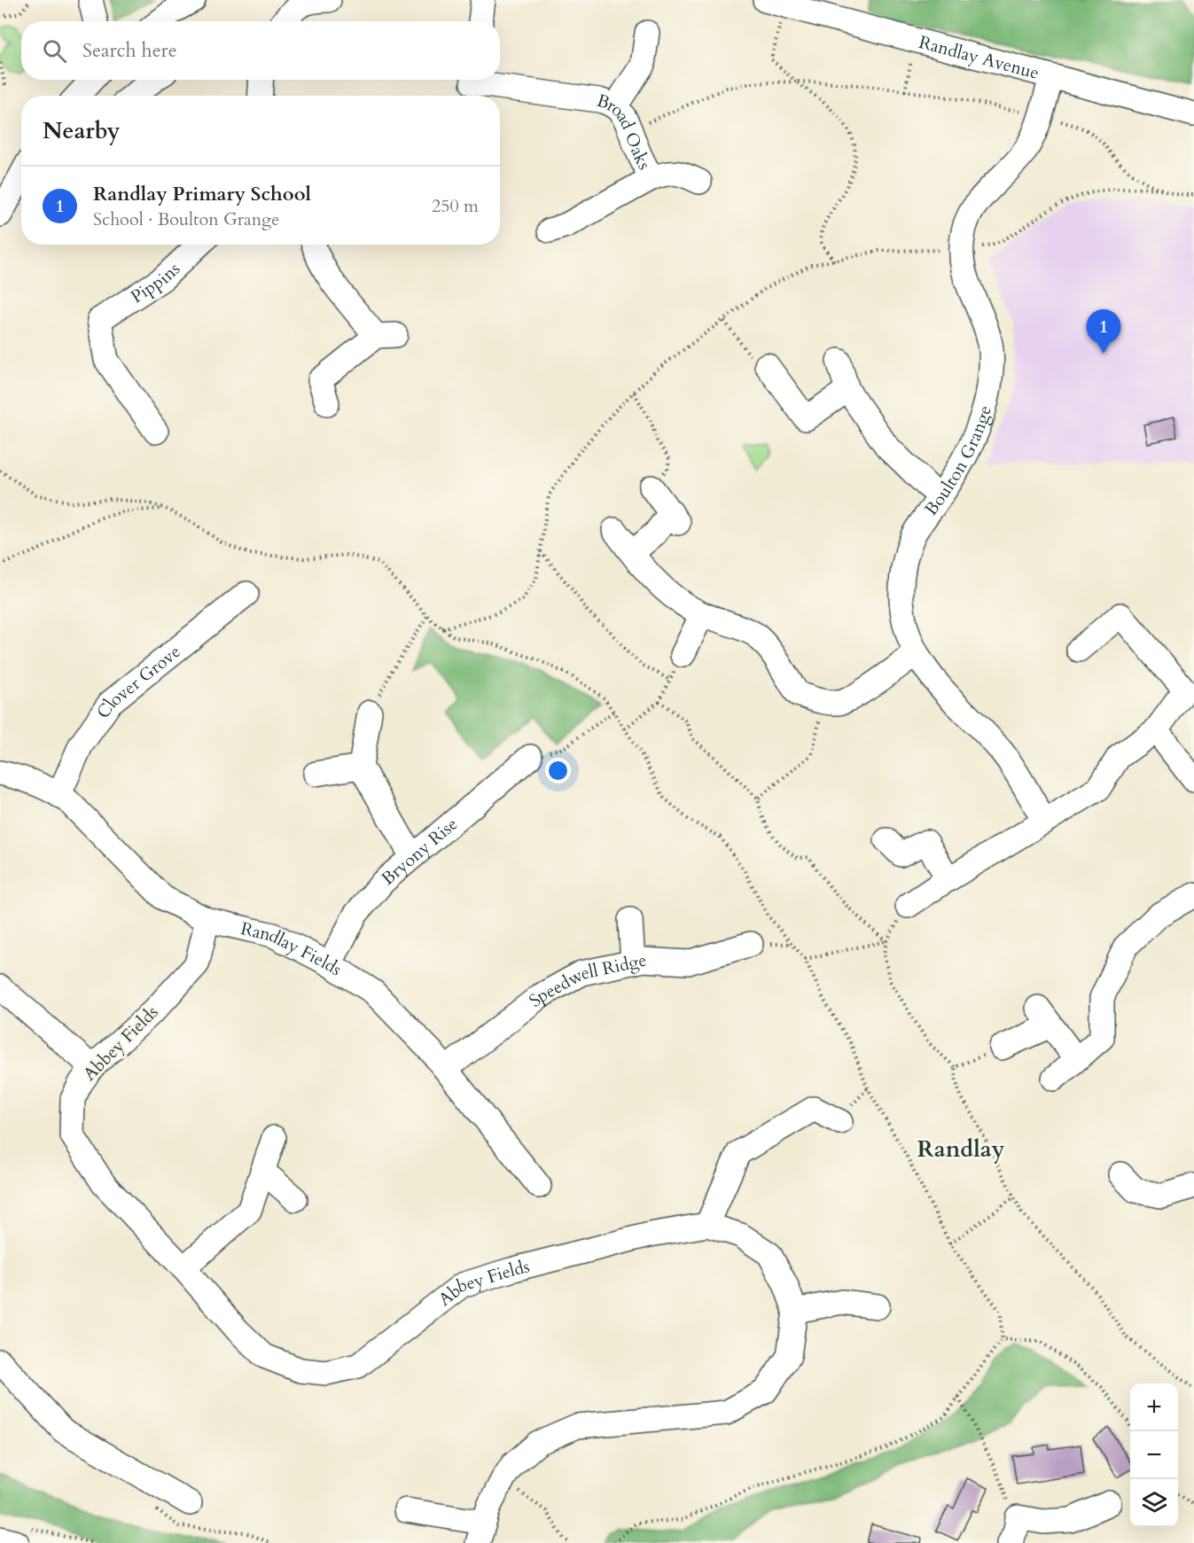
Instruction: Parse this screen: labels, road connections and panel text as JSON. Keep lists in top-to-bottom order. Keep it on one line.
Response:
{"streets":{"street":["Randlay Avenue","Broad Oaks","Pippins","Boulton Grange","Clover Grove","Bryony Rise","Randlay Fields","Speedwell Ridge","Abbey Fields"]},"crossings":[["Randlay Avenue","Boulton Grange"],["Clover Grove","Randlay Fields"],["Bryony Rise","Randlay Fields"],["Randlay Fields","Speedwell Ridge"],["Randlay Fields","Abbey Fields"]],"districts":["Randlay"],"page":{"search":"Search here","heading":"Nearby","list":[{"mark":"1","name":"Randlay Primary School","note":"School · Boulton Grange","value":"250 m"}],"pins":"1","map_buttons":["+","−"]}}
